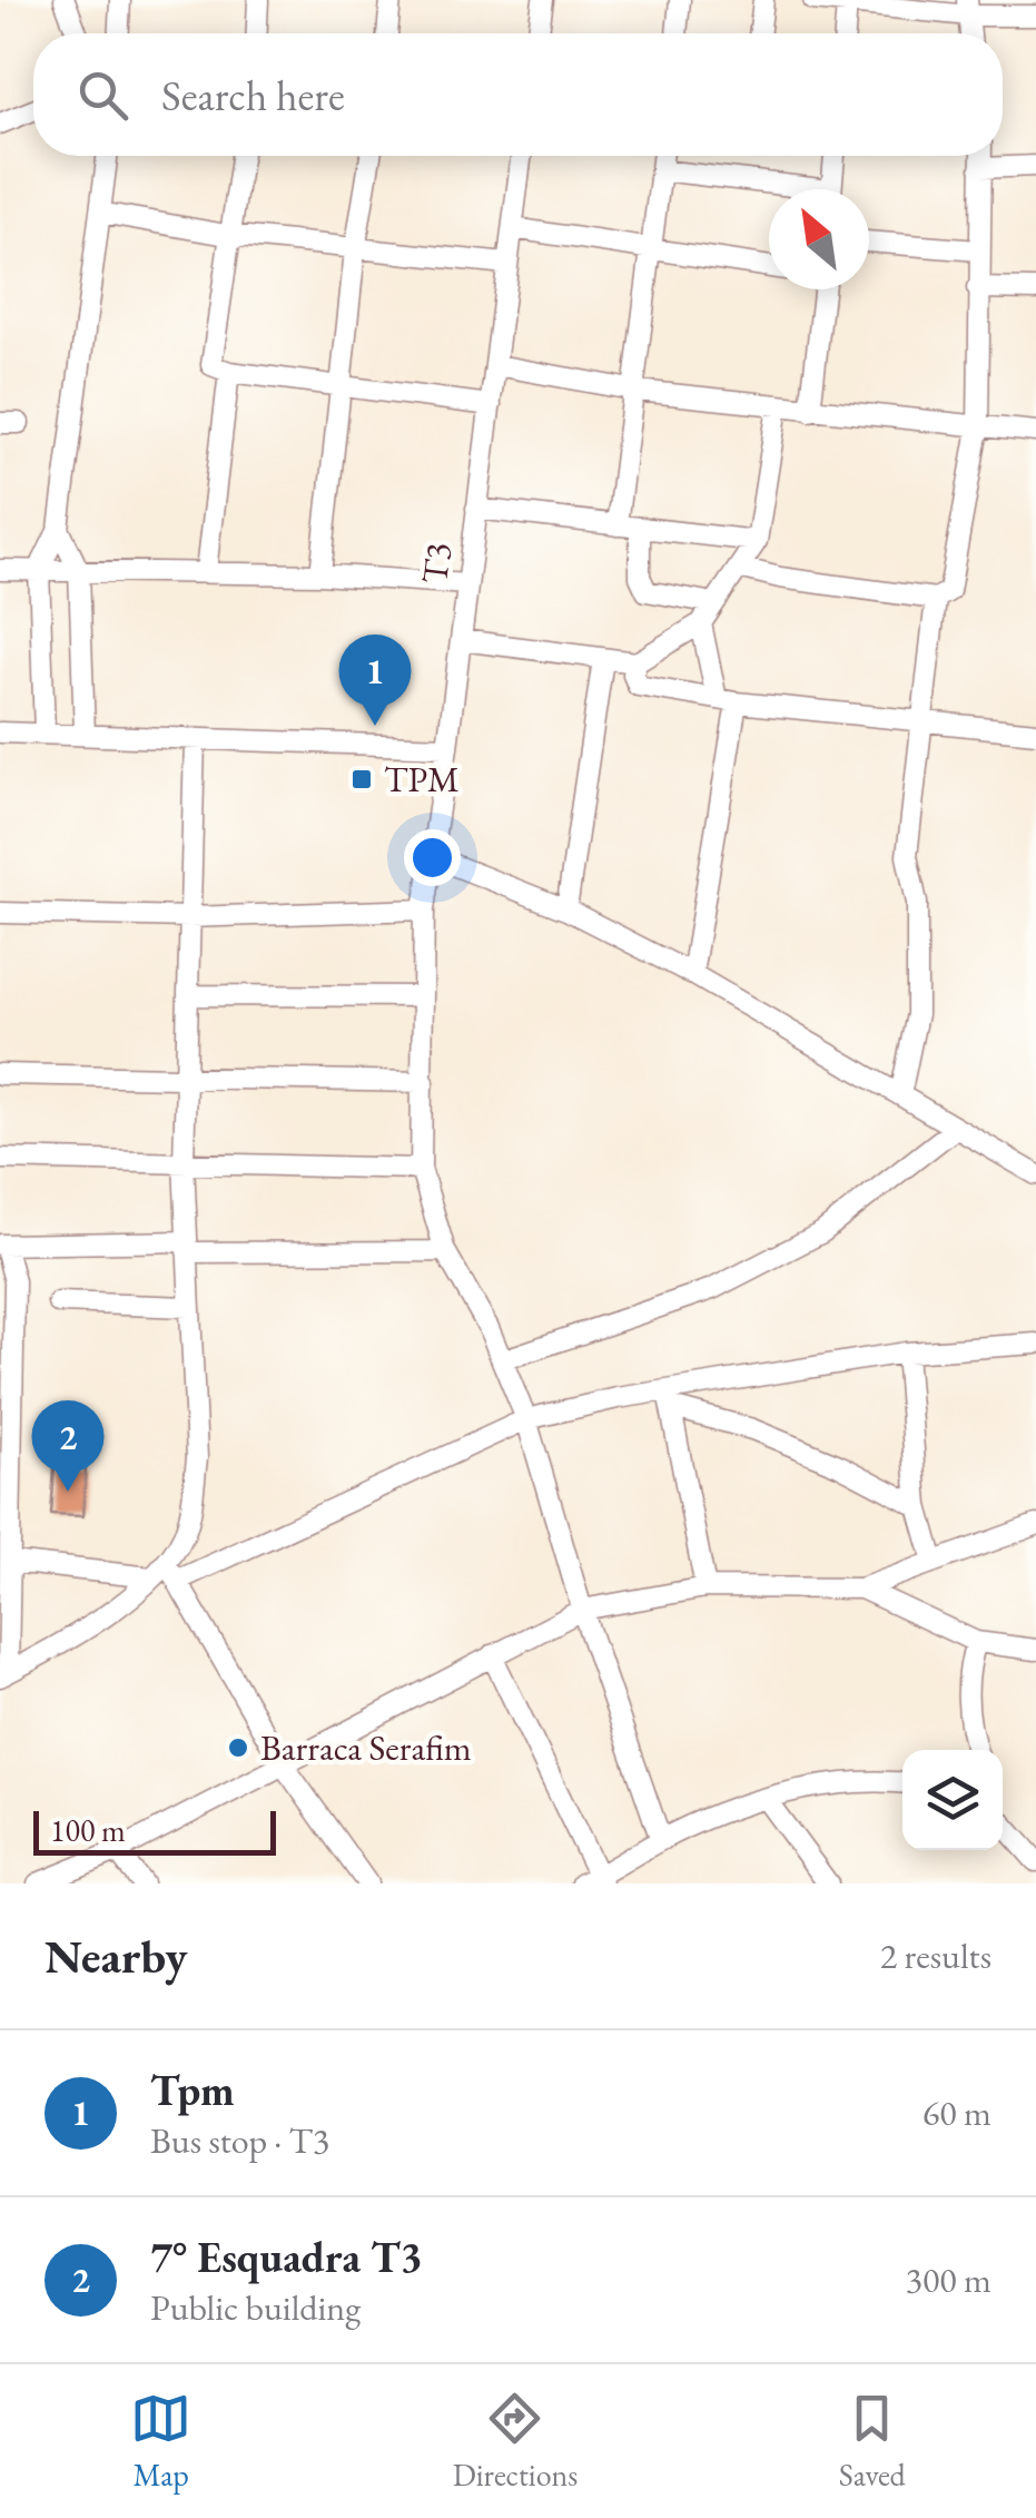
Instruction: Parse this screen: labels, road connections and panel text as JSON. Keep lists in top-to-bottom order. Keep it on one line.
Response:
{"streets":{"street":["T3"]},"places":{"transit":["TPM"],"other":["Barraca Serafim"]},"scale_bar":"100 m","north":"top left","page":{"search":"Search here","pins":["1","2"],"scale":"100 m","heading":["Nearby","2 results"],"list":[{"mark":"1","name":"Tpm","note":"Bus stop · T3","value":"60 m"},{"mark":"2","name":"7° Esquadra T3","note":"Public building","value":"300 m"}],"nav":["Map","Directions","Saved"]}}
